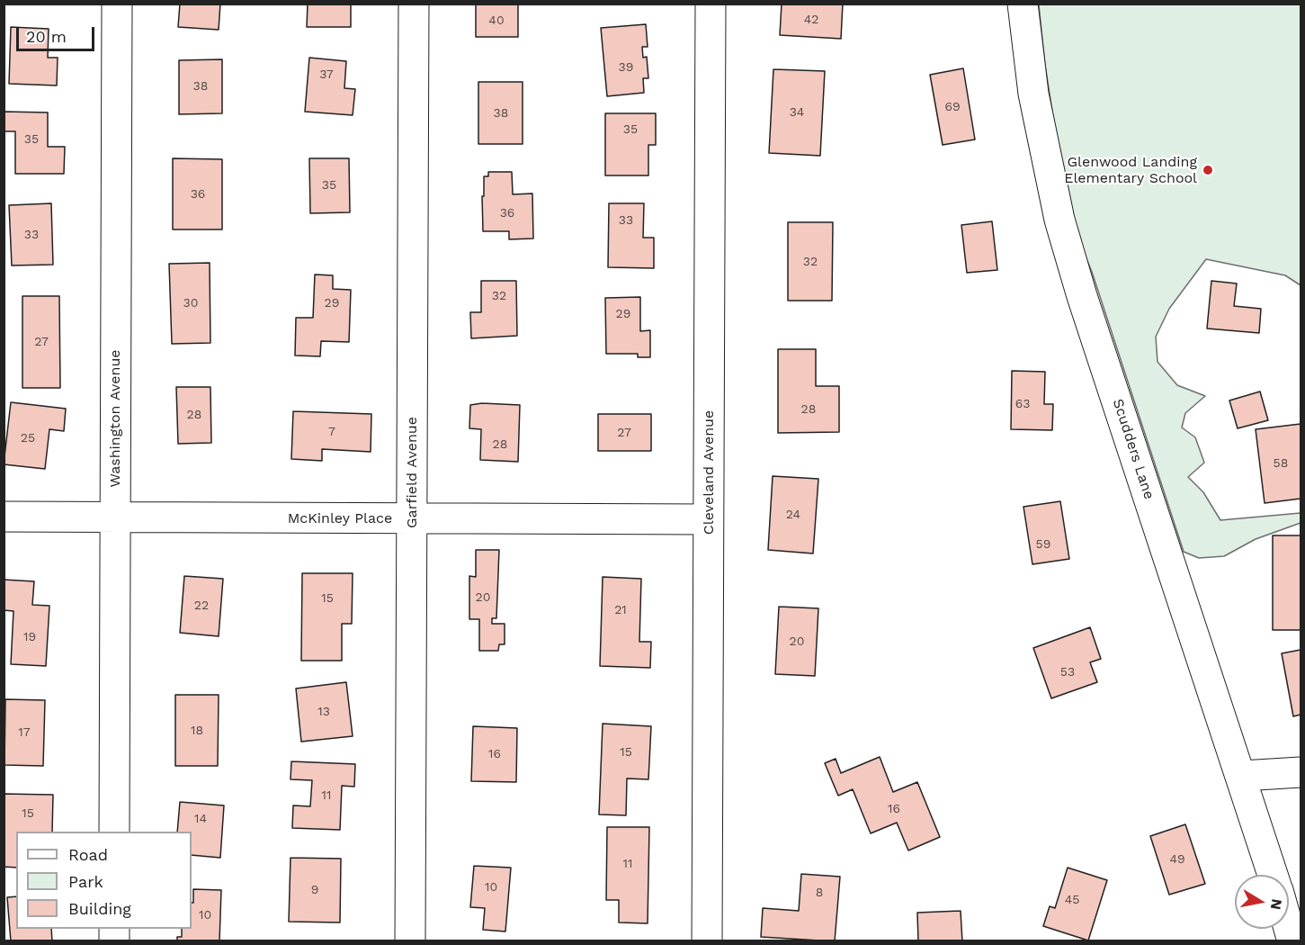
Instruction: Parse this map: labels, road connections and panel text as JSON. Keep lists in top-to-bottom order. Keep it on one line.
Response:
{"streets":{"street":["Washington Avenue","Scudders Lane","Garfield Avenue","Cleveland Avenue","McKinley Place"]},"crossings":[["Washington Avenue","McKinley Place"],["Garfield Avenue","McKinley Place"],["Cleveland Avenue","McKinley Place"]],"places":["Glenwood Landing Elementary School"],"house_numbers":["42","40","39","37","38","69","34","38","35","35","35","36","36","33","33","32","32","30","29","29","27","63","28","28","7","27","25","28","58","24","59","20","15","22","21","19","20","53","13","18","17","15","16","11","16","15","14","49","11","10","9","8","45","10"],"legend":["Road","Park","Building"],"scale_bar":"20 m","north":"right"}
